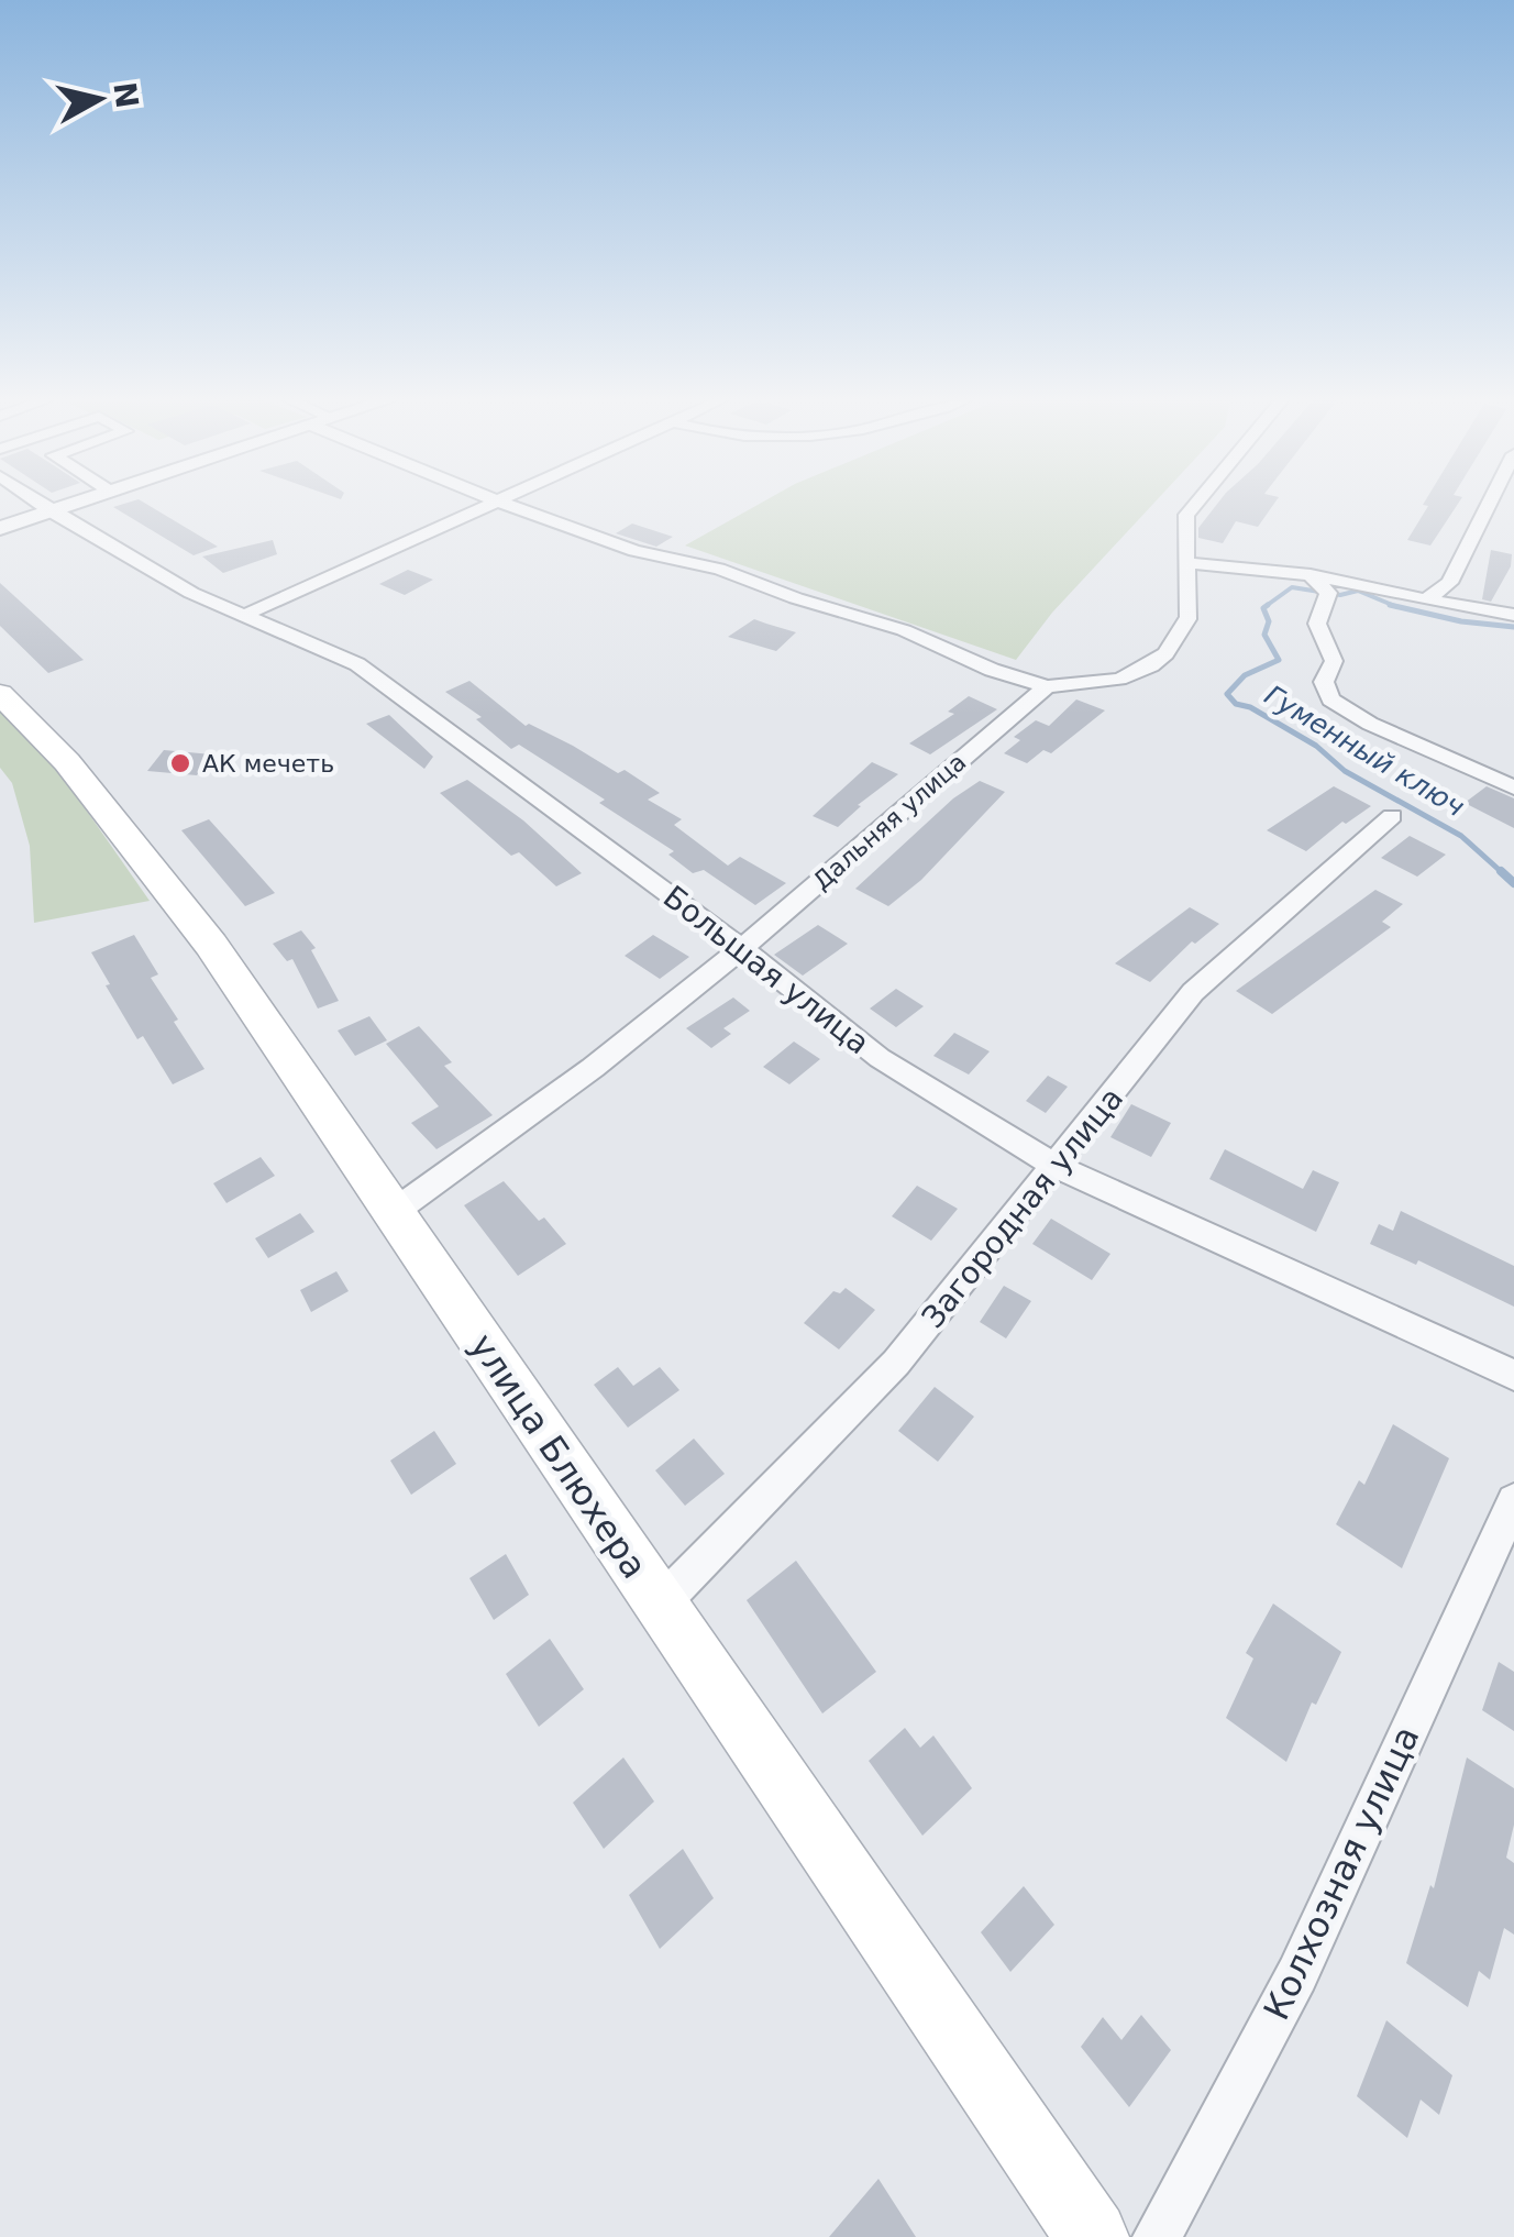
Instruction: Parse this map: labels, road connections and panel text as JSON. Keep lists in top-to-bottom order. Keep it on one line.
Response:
{"streets":{"main road":["улица Блюхера"],"street":["Дальняя улица","Большая улица","Загородная улица","Колхозная улица"]},"crossings":[["Дальняя улица","Большая улица"],["Дальняя улица","улица Блюхера"],["Большая улица","Загородная улица"],["Загородная улица","улица Блюхера"]],"water":["Гуменный ключ"],"places":["АК мечеть"],"north":"right"}
